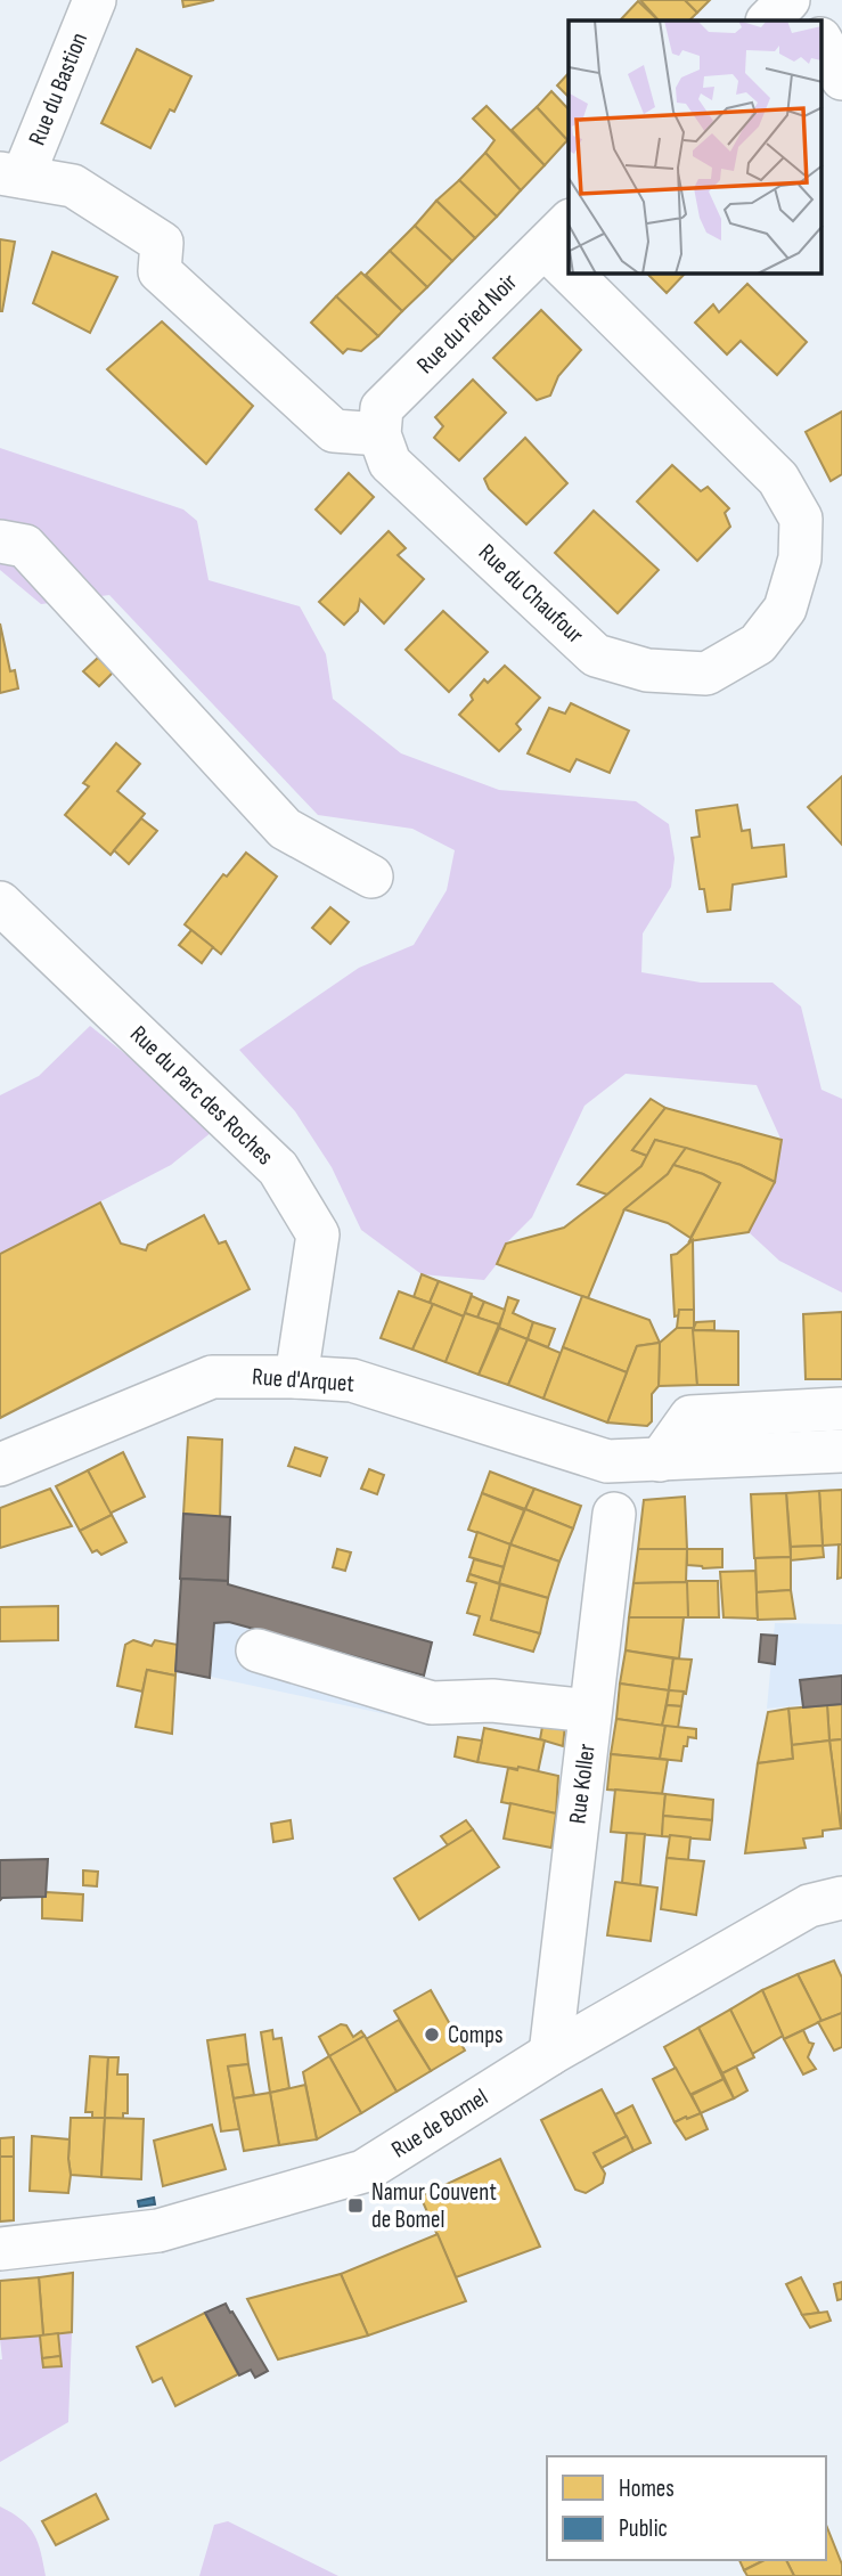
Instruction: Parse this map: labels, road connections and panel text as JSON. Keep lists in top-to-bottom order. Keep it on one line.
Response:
{"streets":{"street":["Rue du Bastion","Rue du Pied Noir","Rue du Chaufour","Rue du Parc des Roches","Rue d'Arquet","Rue Koller","Rue de Bomel"]},"crossings":[["Rue du Pied Noir","Rue du Chaufour"],["Rue du Parc des Roches","Rue d'Arquet"],["Rue Koller","Rue de Bomel"]],"places":{"other":["Comps"],"transit":["Namur Couvent de Bomel"]},"legend":["Homes","Public"]}
